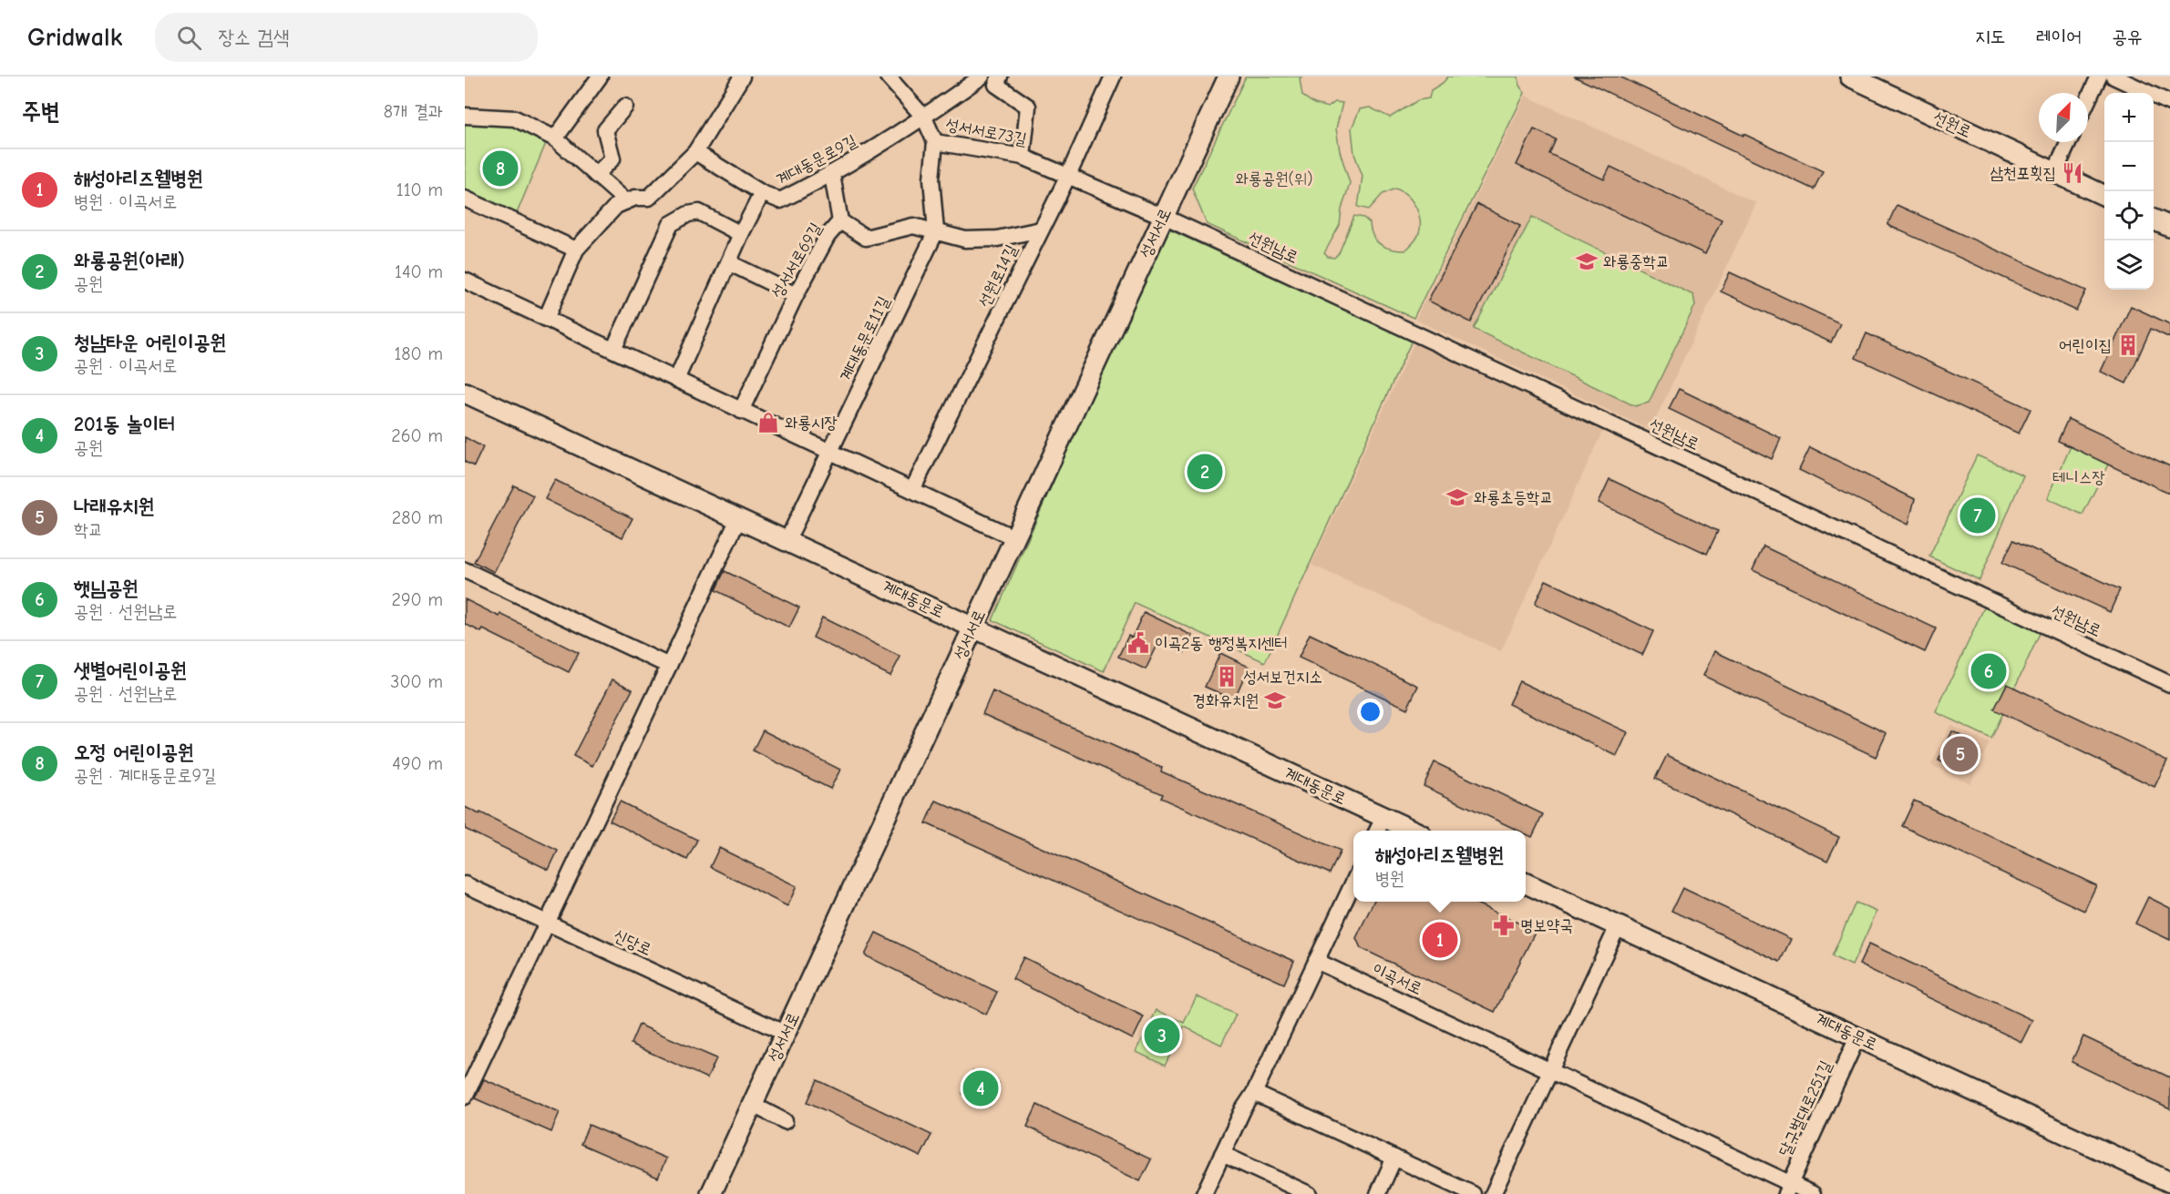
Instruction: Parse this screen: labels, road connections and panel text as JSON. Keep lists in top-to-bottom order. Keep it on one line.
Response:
{"streets":{"main road":["선원로","성서서로","계대동문로"],"street":["성서서로73길","계대동문로9길","선원남로","성서서로69길","선원로14길","계대동문로11길","신당로","이곡서로","달구벌대로251길"]},"crossings":[["성서서로73길","계대동문로9길"],["성서서로73길","성서서로"],["성서서로73길","선원남로"],["성서서로73길","선원로14길"],["성서서로","선원남로"],["성서서로","계대동문로"],["성서서로","신당로"],["성서서로69길","선원로14길"],["성서서로69길","계대동문로11길"],["계대동문로11길","계대동문로"],["계대동문로","달구벌대로251길"],["이곡서로","달구벌대로251길"]],"parks":["와룡공원(위)","테니스장"],"places":{"restaurant":["삼천포횟집"],"school or university":["와룡중학교","와룡초등학교","경화유치원"],"building":["어린이집","성서보건지소"],"shop":["와룡시장"],"public building":["이곡2동 행정복지센터"],"pharmacy":["명보약국"]},"north":"top right","page":{"header":"Gridwalk","search":"장소 검색","nav":["지도","레이어","공유"],"heading":["주변","8개 결과"],"map_buttons":["+","−"],"list":[{"mark":"1","name":"해성아리즈웰병원","note":"병원 · 이곡서로","value":"110 m"},{"mark":"2","name":"와룡공원(아래)","note":"공원","value":"140 m"},{"mark":"3","name":"청남타운 어린이공원","note":"공원 · 이곡서로","value":"180 m"},{"mark":"4","name":"201동 놀이터","note":"공원","value":"260 m"},{"mark":"5","name":"나래유치원","note":"학교","value":"280 m"},{"mark":"6","name":"햇님공원","note":"공원 · 선원남로","value":"290 m"},{"mark":"7","name":"샛별어린이공원","note":"공원 · 선원남로","value":"300 m"},{"mark":"8","name":"오정 어린이공원","note":"공원 · 계대동문로9길","value":"490 m"}],"pins":["8","2","7","6","5","1","3","4"],"popup":["해성아리즈웰병원","병원"]}}
